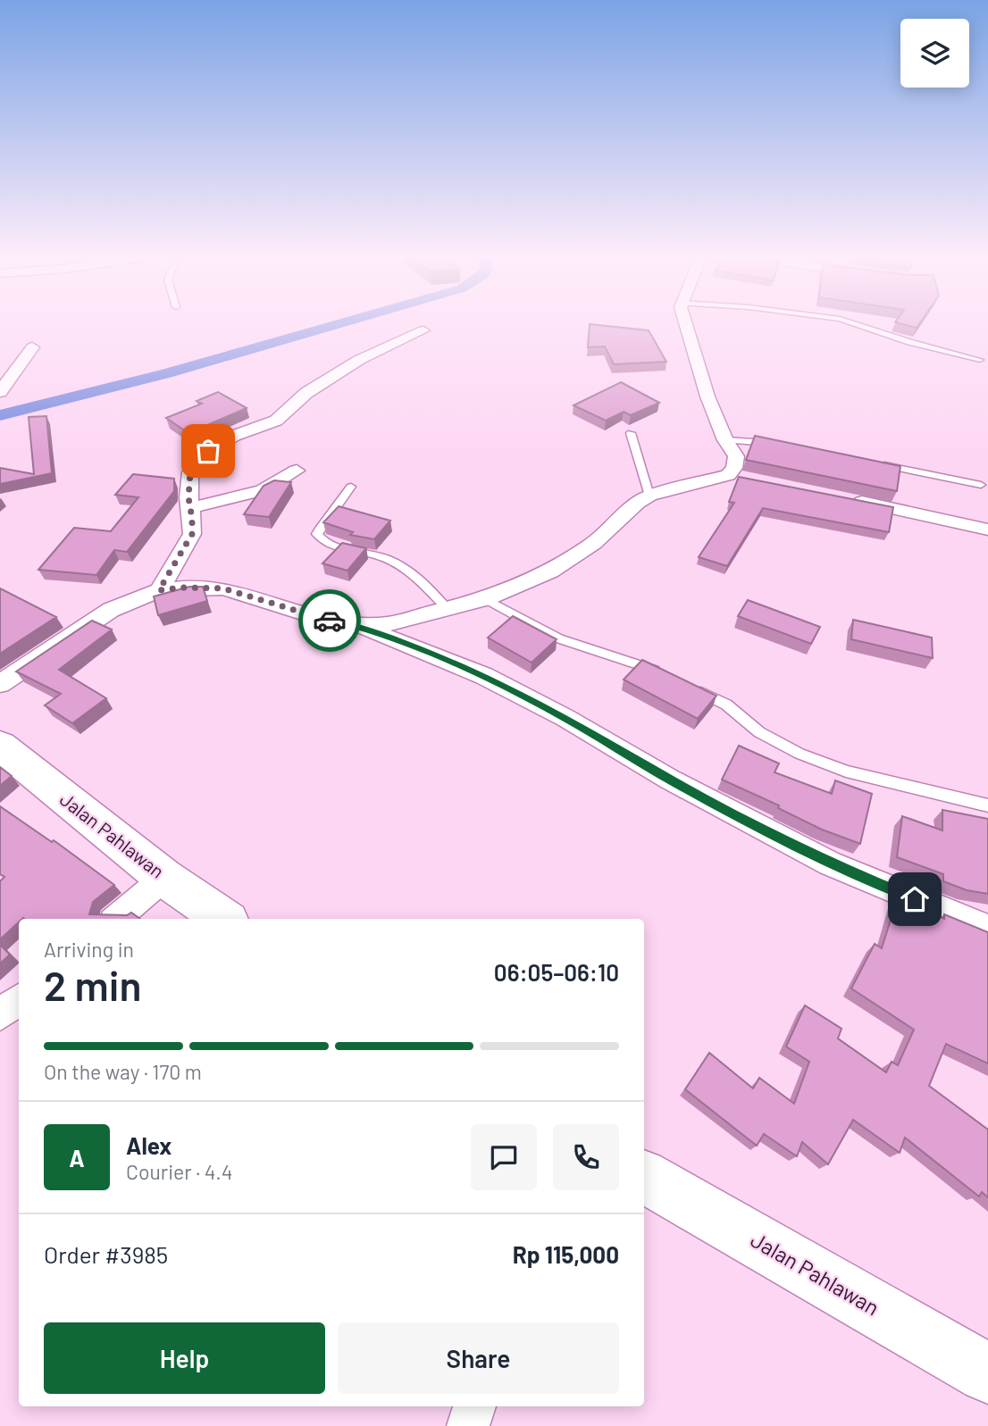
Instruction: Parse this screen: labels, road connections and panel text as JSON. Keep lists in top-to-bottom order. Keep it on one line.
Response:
{"streets":{"main road":["Jalan Pahlawan"]},"page":{"heading":["2 min","Arriving in","06:05–06:10"],"panel":["Alex","Courier · 4.4","Order #3985","Rp 115,000"],"bar":"On the way · 170 m","round":"A","buttons":["Help","Share"]}}
